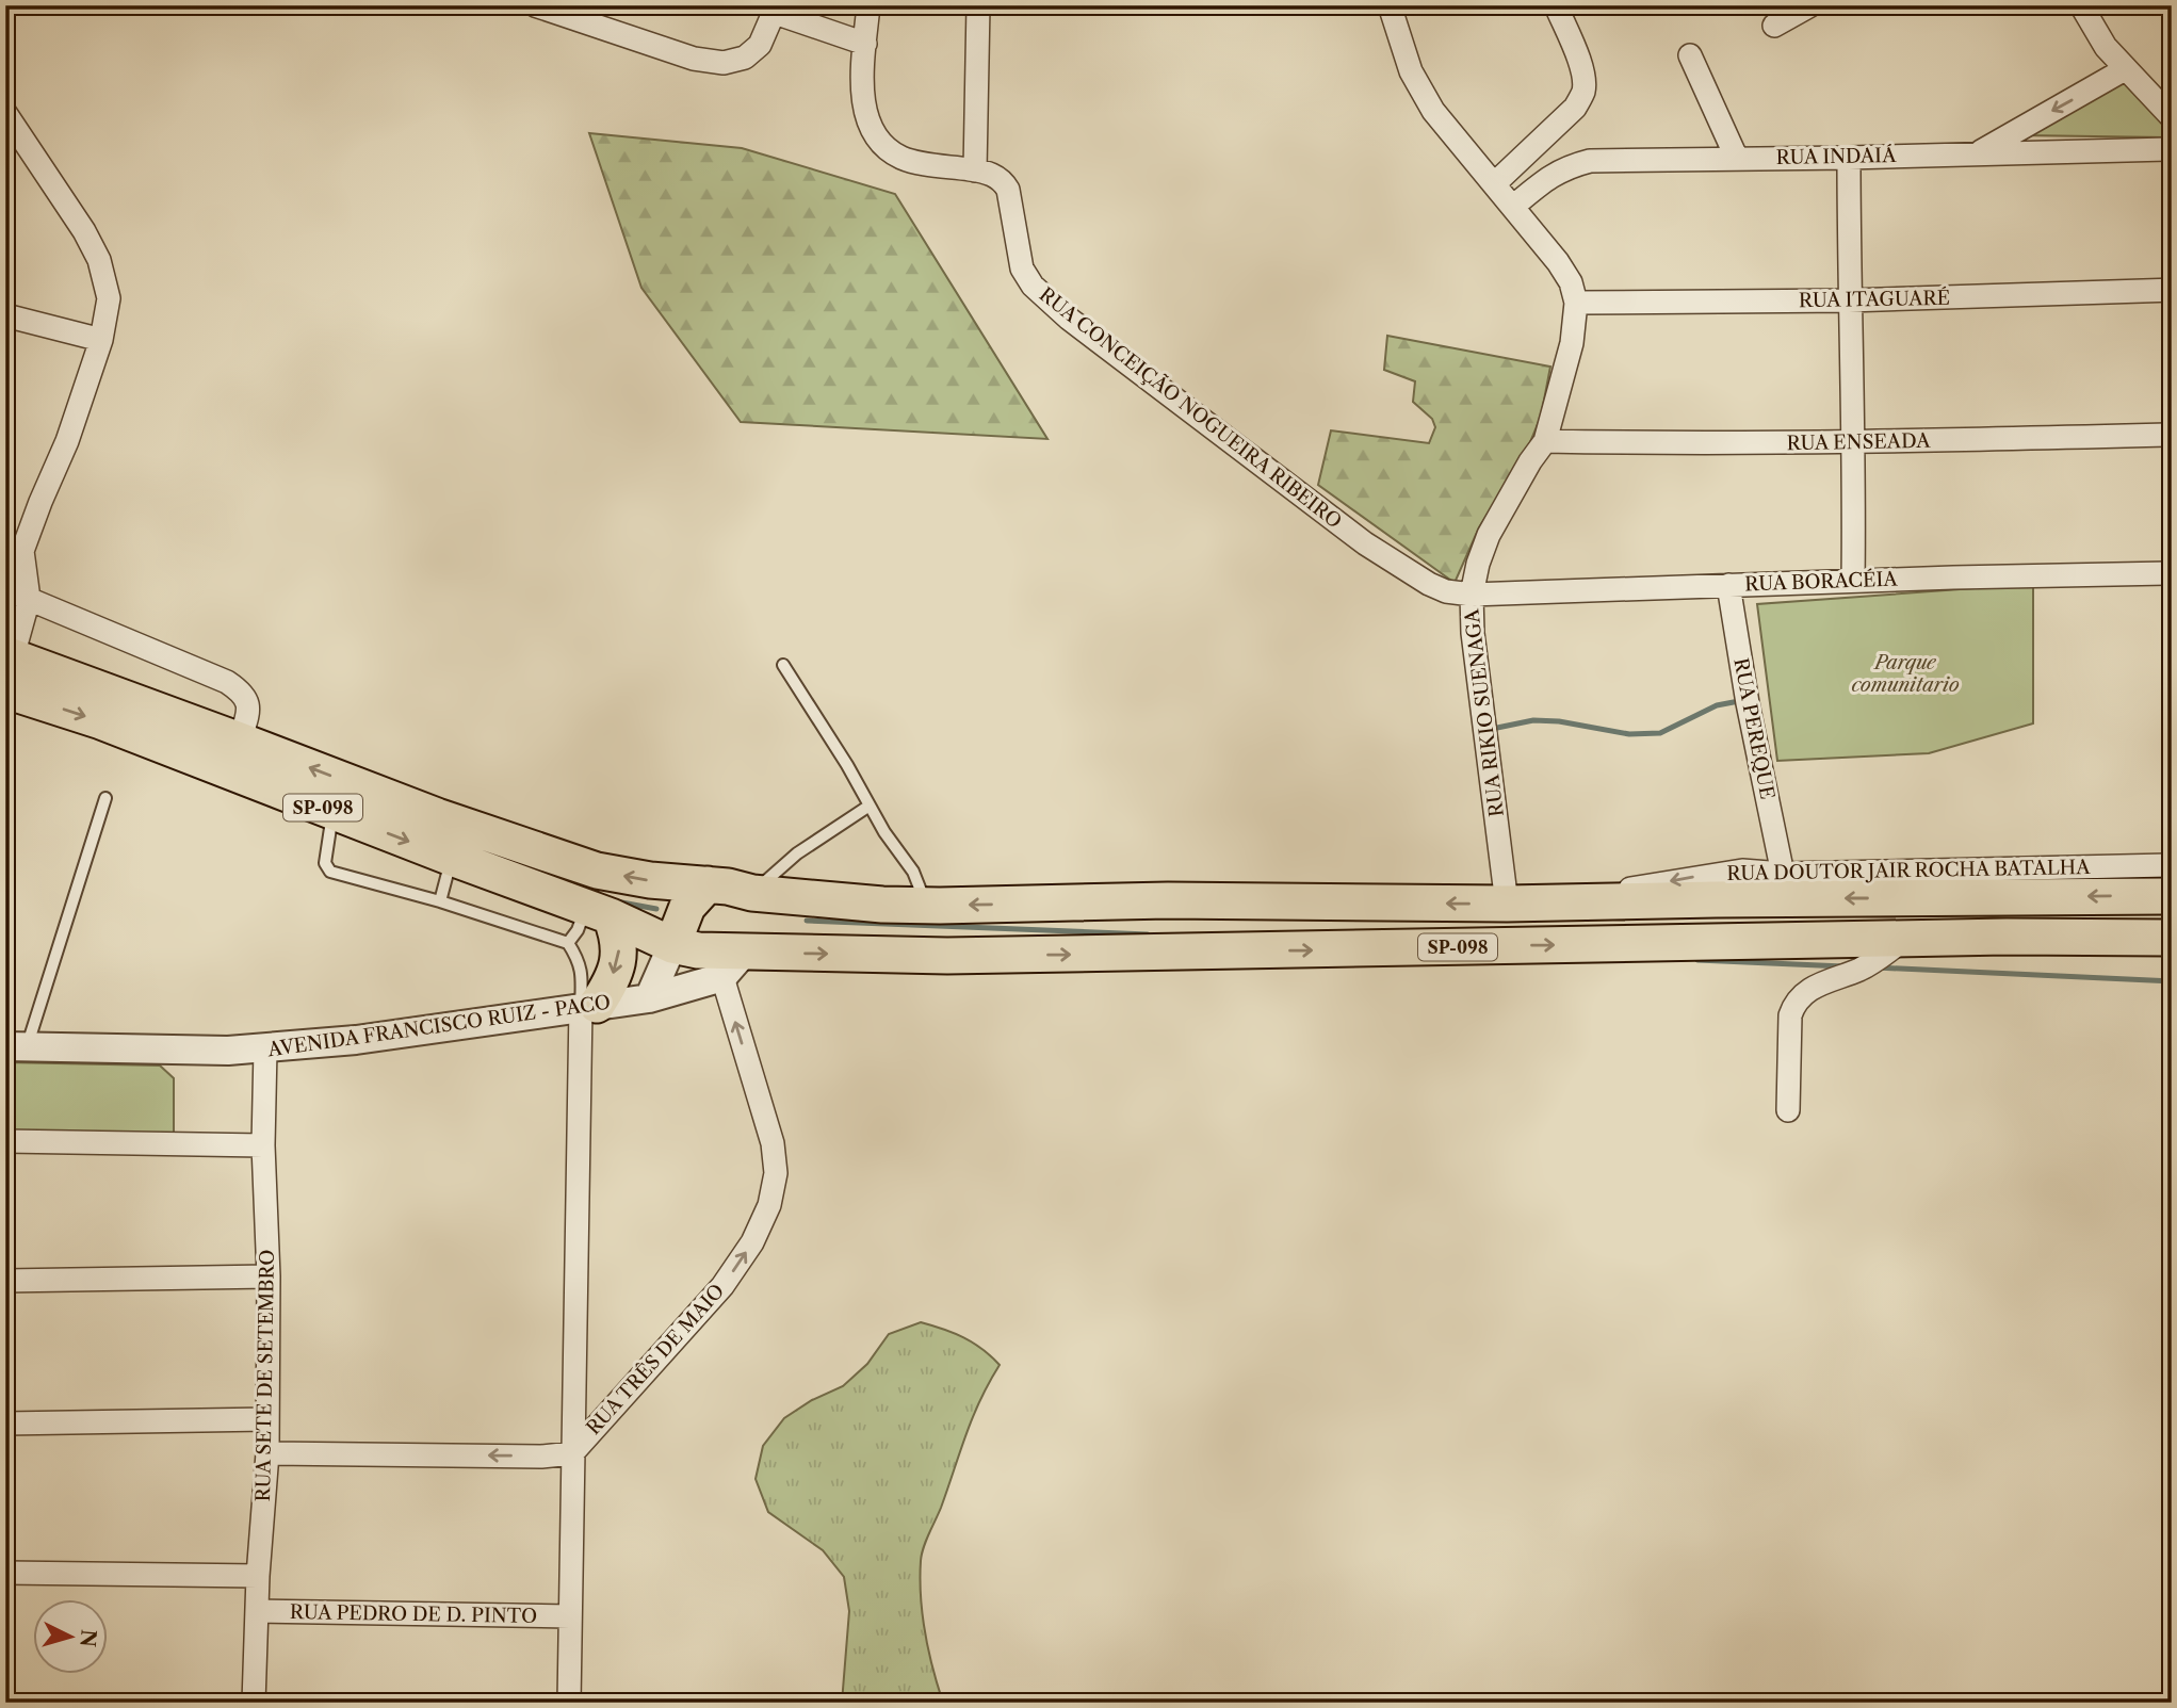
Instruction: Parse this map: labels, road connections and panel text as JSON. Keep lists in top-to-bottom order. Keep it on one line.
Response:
{"streets":{"main road":["SP-098"],"street":["RUA INDAIÁ","RUA ITAGUARÉ","RUA CONCEIÇÃO NOGUEIRA RIBEIRO","RUA ENSEADA","RUA BORACÉIA","RUA RIKIO SUENAGA","RUA PEREQUE","RUA DOUTOR JAIR ROCHA BATALHA","AVENIDA FRANCISCO RUIZ - PACO","RUA TRÊS DE MAIO","RUA SETE DE SETEMBRO","RUA PEDRO DE D. PINTO"]},"crossings":[["RUA INDAIÁ","RUA RIKIO SUENAGA"],["RUA ITAGUARÉ","RUA RIKIO SUENAGA"],["RUA CONCEIÇÃO NOGUEIRA RIBEIRO","RUA BORACÉIA"],["RUA CONCEIÇÃO NOGUEIRA RIBEIRO","RUA RIKIO SUENAGA"],["RUA ENSEADA","RUA RIKIO SUENAGA"],["RUA BORACÉIA","RUA RIKIO SUENAGA"],["RUA BORACÉIA","RUA PEREQUE"],["RUA RIKIO SUENAGA","SP-098"],["RUA PEREQUE","RUA DOUTOR JAIR ROCHA BATALHA"],["SP-098","RUA DOUTOR JAIR ROCHA BATALHA"],["SP-098","AVENIDA FRANCISCO RUIZ - PACO"],["SP-098","RUA TRÊS DE MAIO"],["AVENIDA FRANCISCO RUIZ - PACO","RUA TRÊS DE MAIO"],["AVENIDA FRANCISCO RUIZ - PACO","RUA SETE DE SETEMBRO"],["RUA TRÊS DE MAIO","RUA SETE DE SETEMBRO"],["RUA SETE DE SETEMBRO","RUA PEDRO DE D. PINTO"]],"one_way":["RUA DOUTOR JAIR ROCHA BATALHA"],"parks":["Parque comunitario"],"north":"right"}
